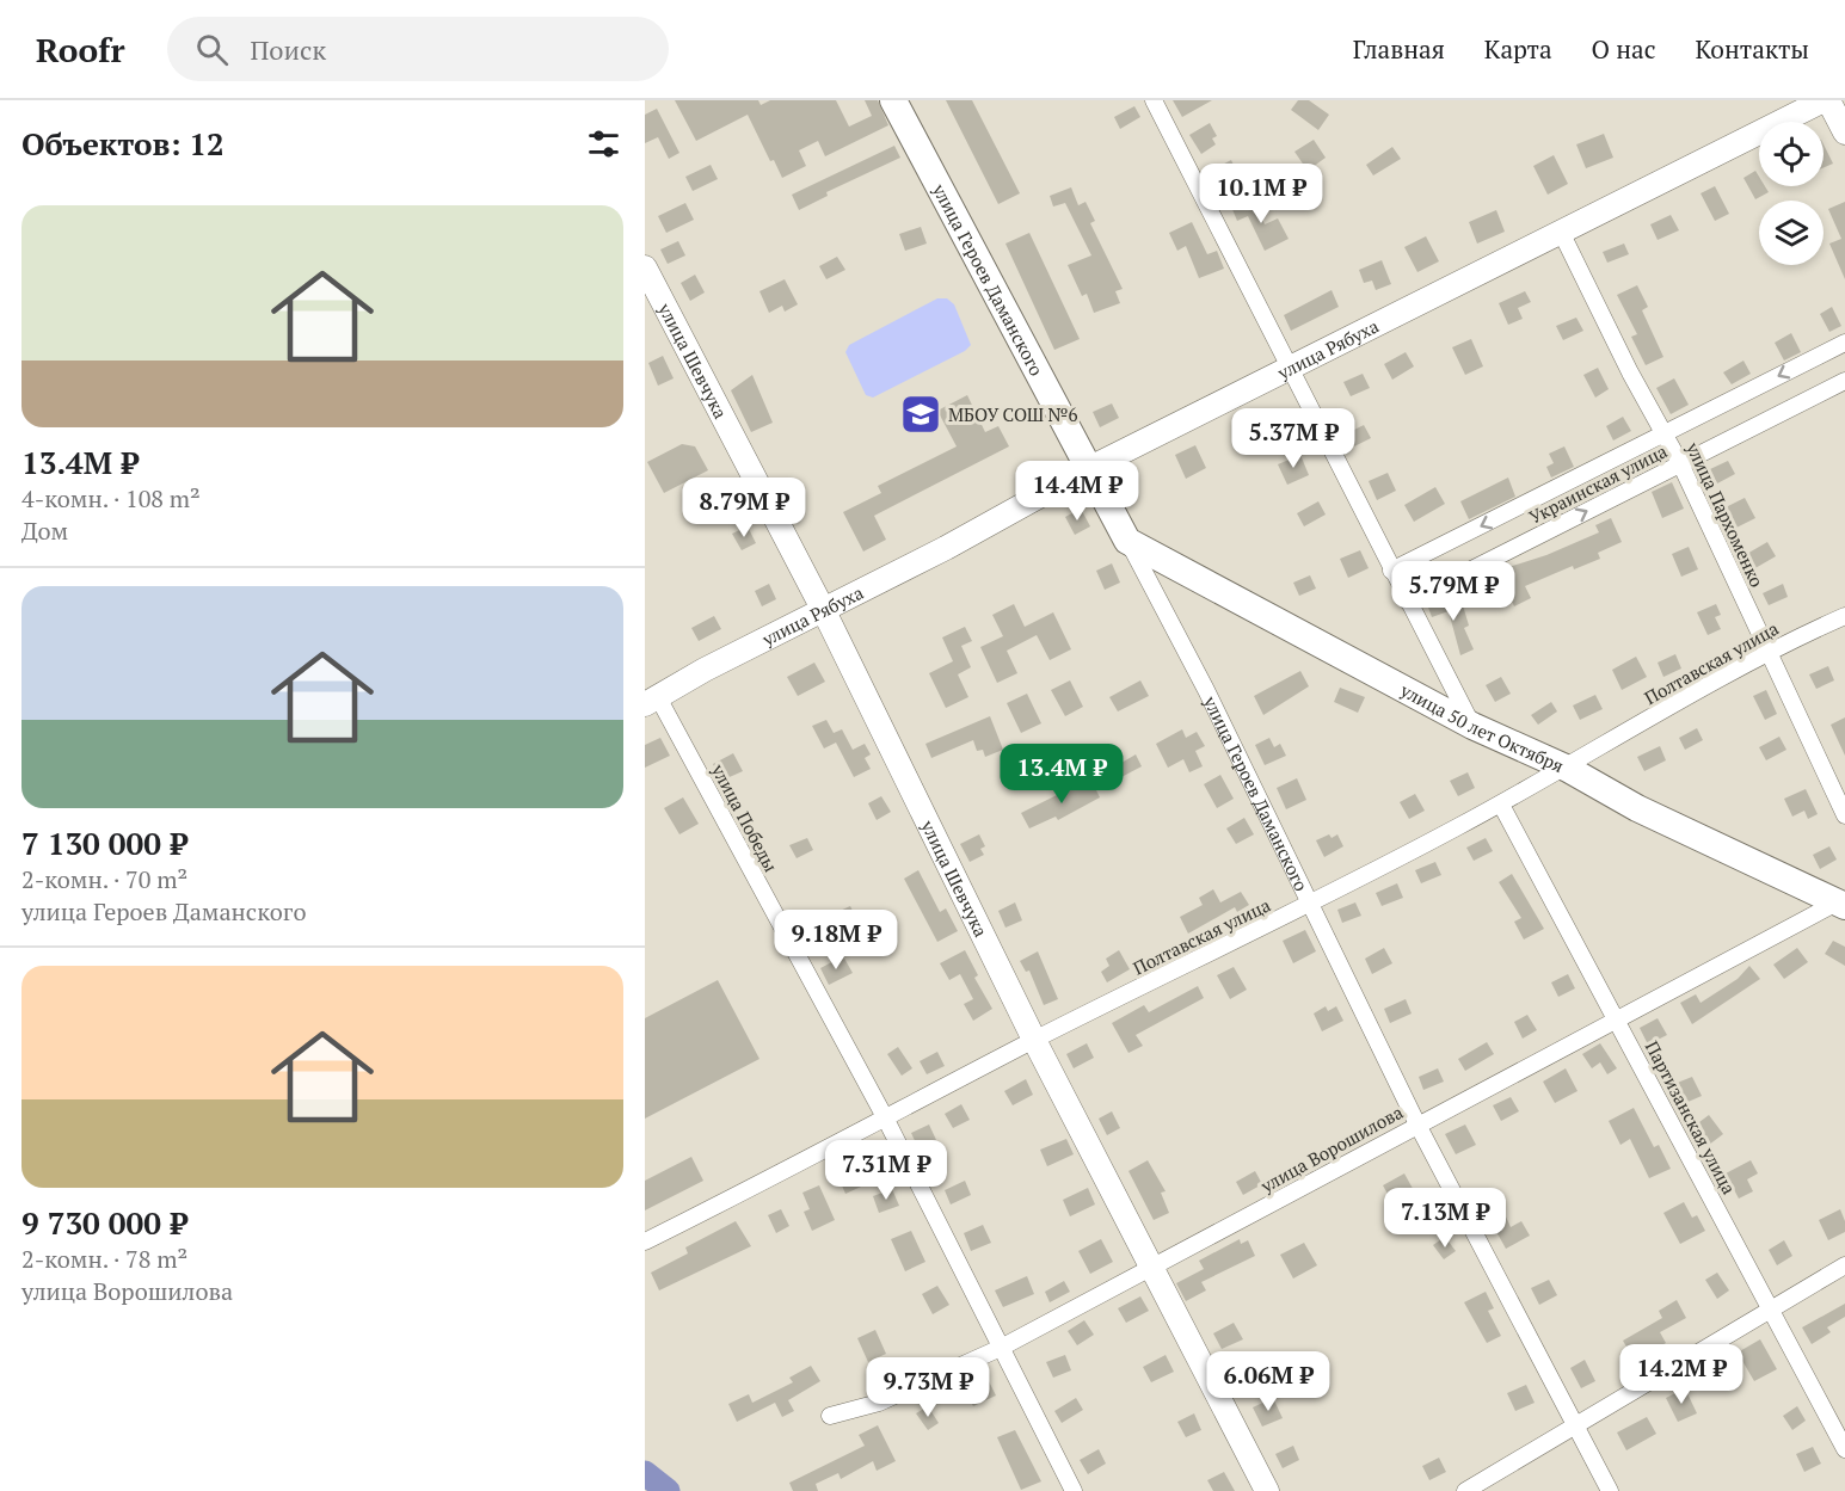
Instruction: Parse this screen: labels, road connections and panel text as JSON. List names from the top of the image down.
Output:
{
  "streets": {
    "main road": ["улица Героев Даманского", "улица 50 лет Октября"],
    "street": [
      "улица Рябуха",
      "улица Шевчука",
      "Украинская улица",
      "улица Пархоменко",
      "Полтавская улица",
      "улица Победы",
      "Партизанская улица",
      "улица Ворошилова"
    ]
  },
  "crossings": [
    ["улица Героев Даманского", "улица Рябуха"],
    ["улица Героев Даманского", "Полтавская улица"],
    ["улица Героев Даманского", "улица 50 лет Октября"],
    ["улица Героев Даманского", "улица Ворошилова"],
    ["улица Рябуха", "улица Шевчука"],
    ["улица Рябуха", "улица Пархоменко"],
    ["улица Рябуха", "улица Победы"],
    ["улица Шевчука", "Полтавская улица"],
    ["улица Шевчука", "улица Ворошилова"],
    ["Украинская улица", "улица Пархоменко"],
    ["улица Пархоменко", "Полтавская улица"],
    ["Полтавская улица", "улица 50 лет Октября"],
    ["Полтавская улица", "улица Победы"],
    ["Полтавская улица", "Партизанская улица"],
    ["улица 50 лет Октября", "улица Ворошилова"],
    ["улица Победы", "улица Ворошилова"],
    ["Партизанская улица", "улица Ворошилова"]
  ],
  "places": {
    "school or university": ["МБОУ СОШ №6"]
  },
  "page": {
    "header": "Roofr",
    "search": "Поиск",
    "nav": [
      "Главная",
      "Карта",
      "О нас",
      "Контакты"
    ],
    "heading": "Объектов: 12",
    "price": [
      "10.1M ₽",
      "5.37M ₽",
      "14.4M ₽",
      "8.79M ₽",
      "5.79M ₽",
      "13.4M ₽",
      "9.18M ₽",
      "7.31M ₽",
      "7.13M ₽",
      "14.2M ₽",
      "6.06M ₽",
      "9.73M ₽"
    ],
    "list": [
      {
        "name": "13.4M ₽",
        "note": "4-комн. · 108 m² · Дом"
      },
      {
        "name": "7 130 000 ₽",
        "note": "2-комн. · 70 m² · улица Героев Даманского"
      },
      {
        "name": "9 730 000 ₽",
        "note": "2-комн. · 78 m² · улица Ворошилова"
      }
    ]
  }
}
